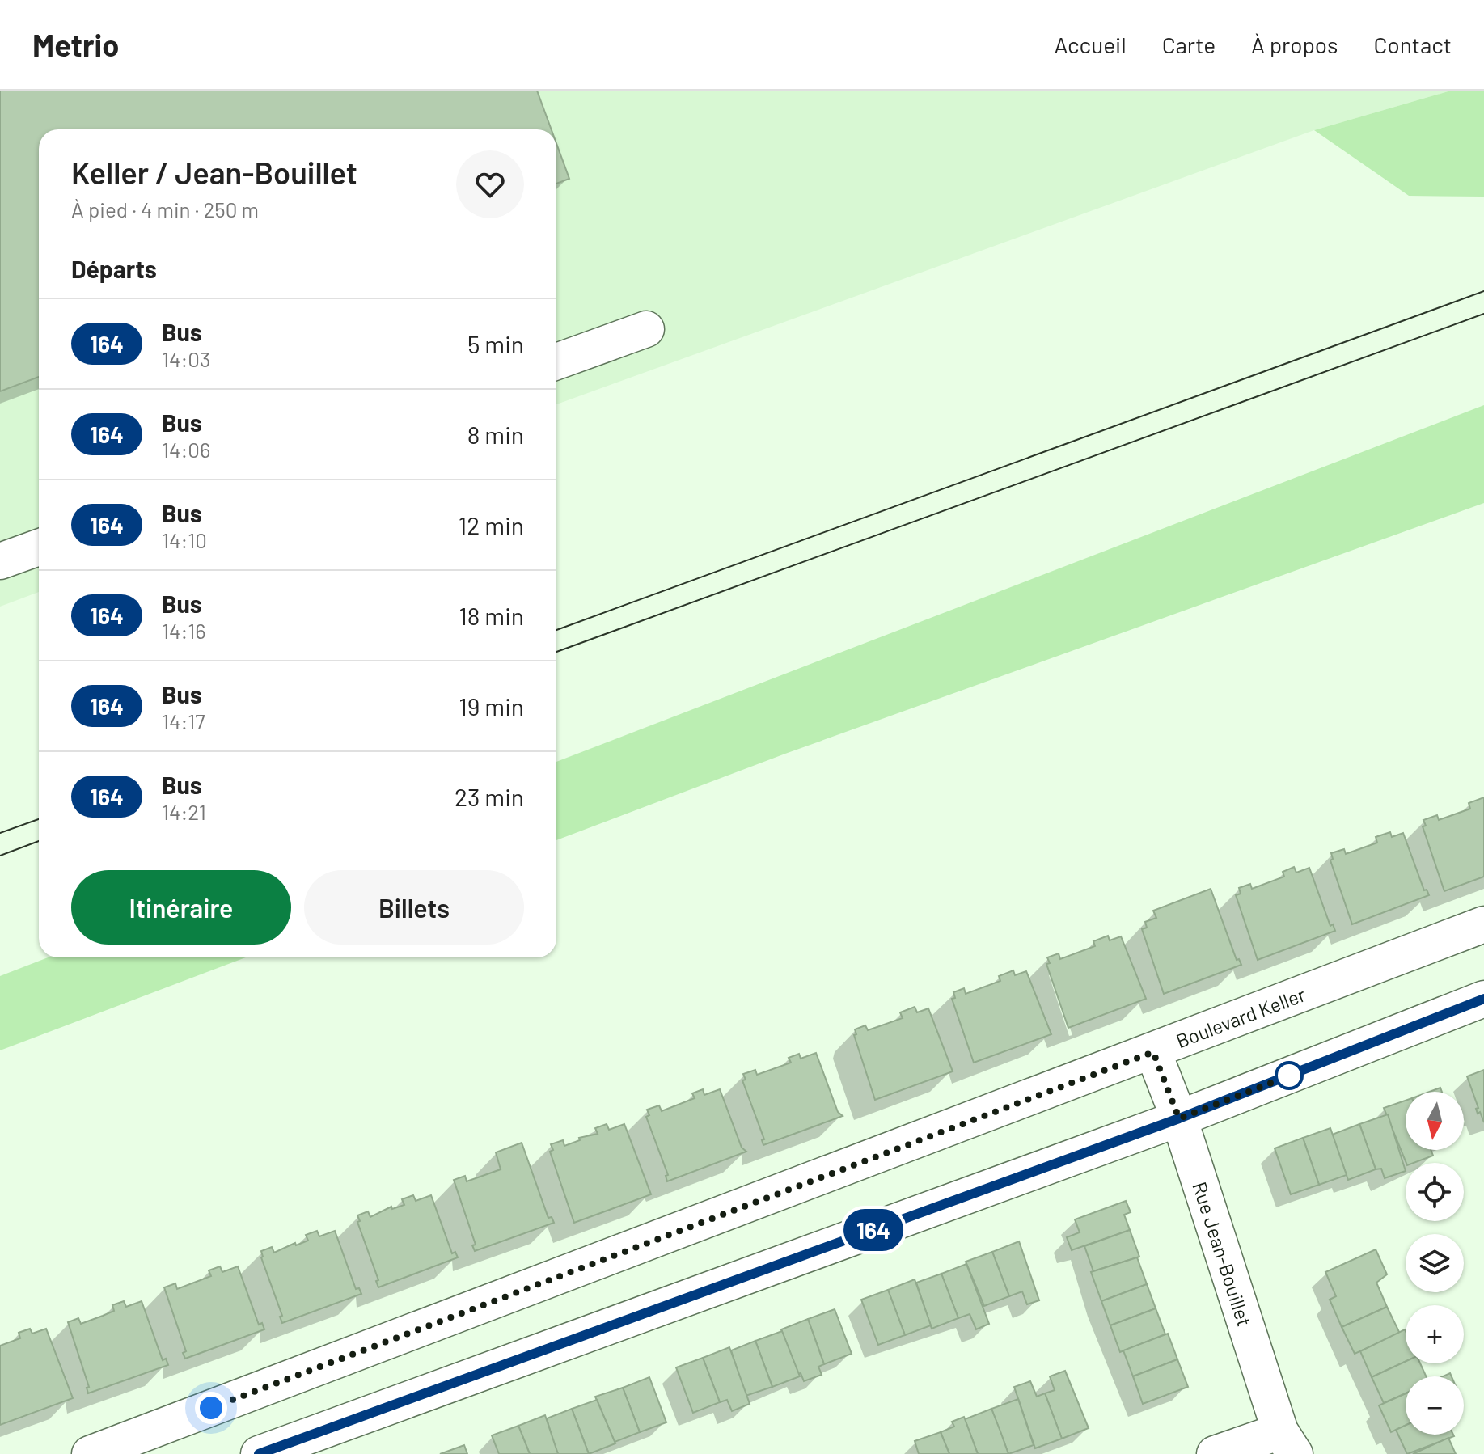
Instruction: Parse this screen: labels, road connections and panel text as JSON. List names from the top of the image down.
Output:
{
  "streets": {
    "street": ["Boulevard Keller", "Rue Jean-Bouillet"]
  },
  "crossings": [
    ["Boulevard Keller", "Rue Jean-Bouillet"]
  ],
  "lines": ["bus line 164"],
  "north": "bottom",
  "page": {
    "header": "Metrio",
    "nav": [
      "Accueil",
      "Carte",
      "À propos",
      "Contact"
    ],
    "on_map": "164",
    "heading": [
      ["Keller / Jean-Bouillet", "À pied · 4 min · 250 m"],
      "Départs"
    ],
    "list": [
      {
        "mark": "164",
        "name": "Bus",
        "note": "14:03",
        "value": "5 min"
      },
      {
        "mark": "164",
        "name": "Bus",
        "note": "14:06",
        "value": "8 min"
      },
      {
        "mark": "164",
        "name": "Bus",
        "note": "14:10",
        "value": "12 min"
      },
      {
        "mark": "164",
        "name": "Bus",
        "note": "14:16",
        "value": "18 min"
      },
      {
        "mark": "164",
        "name": "Bus",
        "note": "14:17",
        "value": "19 min"
      },
      {
        "mark": "164",
        "name": "Bus",
        "note": "14:21",
        "value": "23 min"
      }
    ],
    "buttons": ["Itinéraire", "Billets"],
    "map_buttons": ["+", "−"]
  }
}
